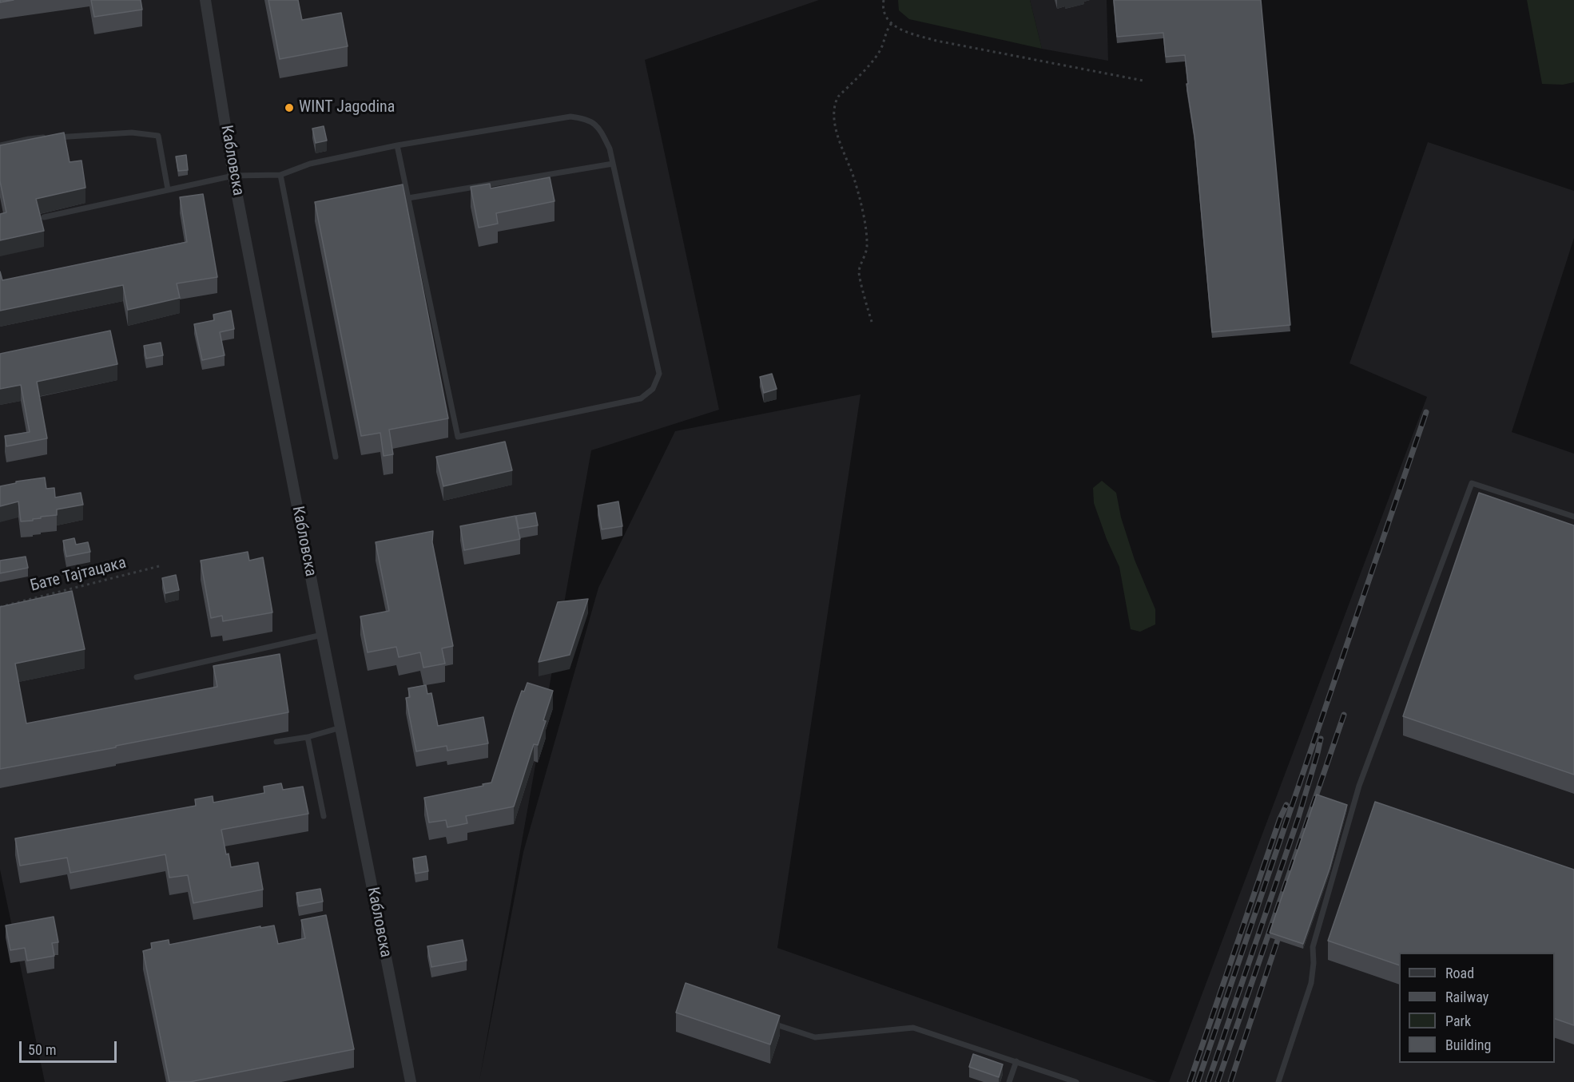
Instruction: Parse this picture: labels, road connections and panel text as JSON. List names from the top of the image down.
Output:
{
  "streets": {
    "street": ["Кабловска"],
    "path": ["Бате Тајтацака"]
  },
  "places": ["WINT Jagodina"],
  "legend": [
    "Road",
    "Railway",
    "Park",
    "Building"
  ],
  "scale_bar": "50 m"
}
